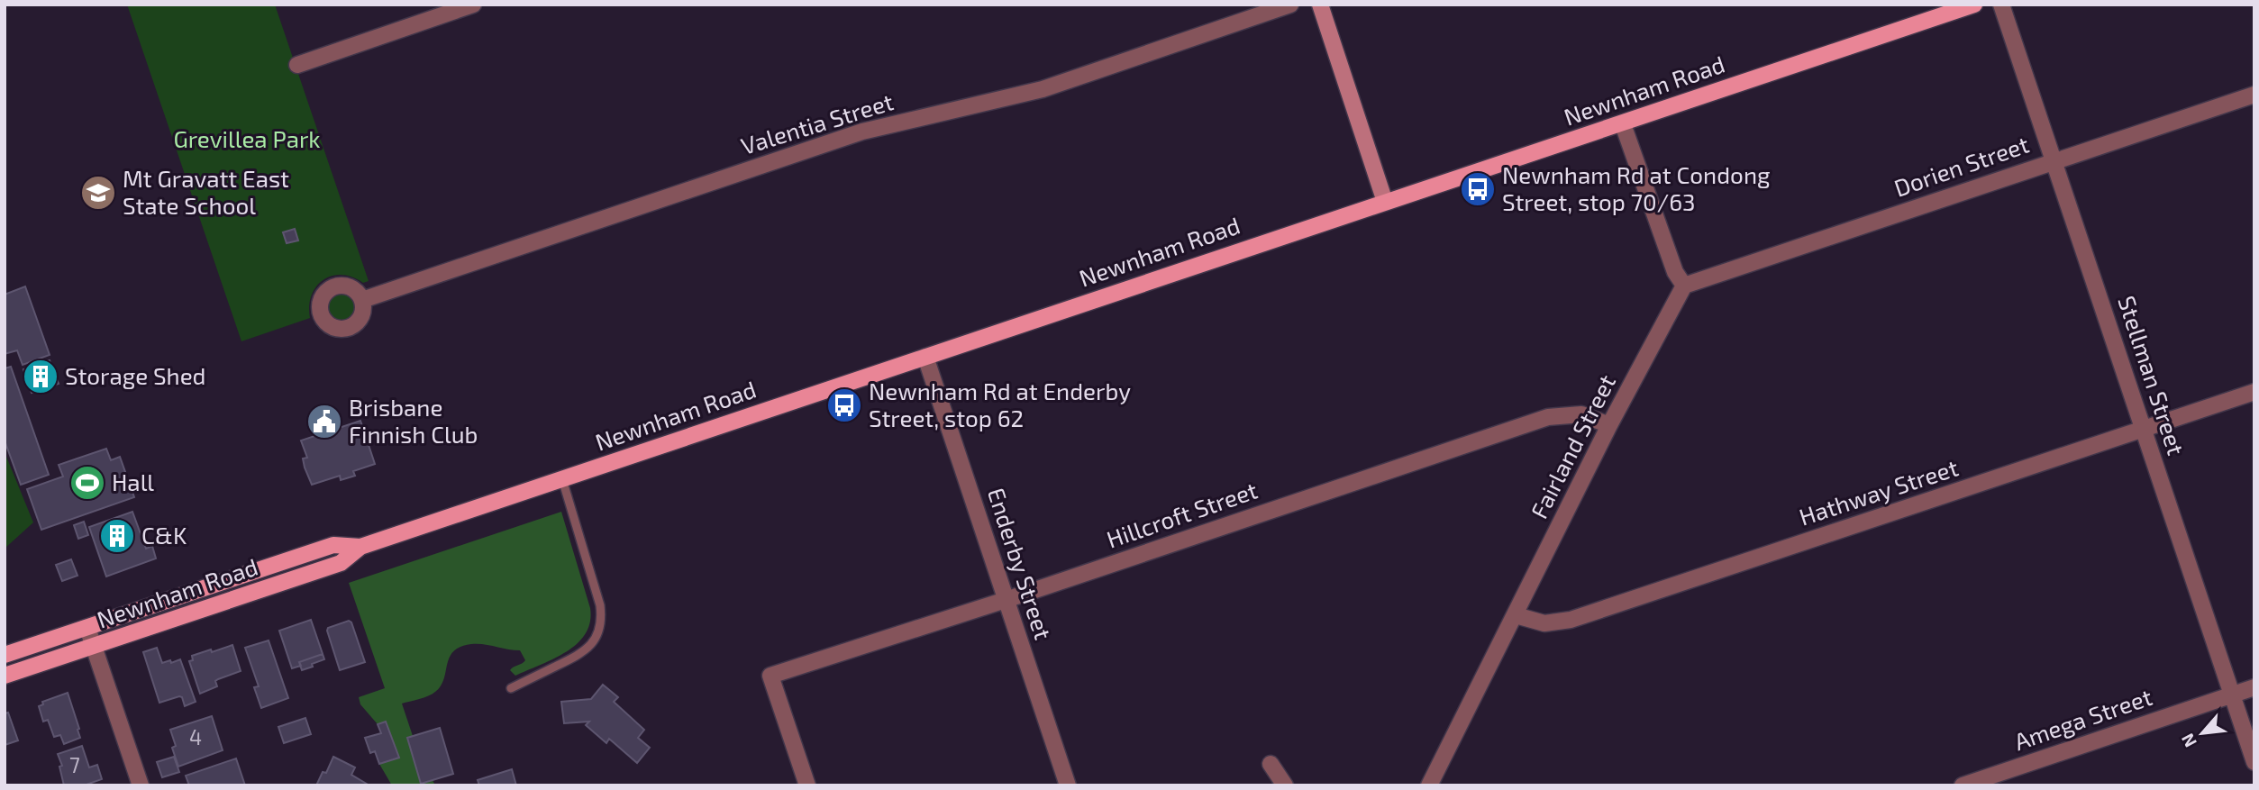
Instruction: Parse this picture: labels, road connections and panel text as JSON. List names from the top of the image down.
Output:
{
  "streets": {
    "main road": ["Newnham Road"],
    "street": [
      "Valentia Street",
      "Dorien Street",
      "Stellman Street",
      "Fairland Street",
      "Hathway Street",
      "Hillcroft Street",
      "Enderby Street",
      "Amega Street"
    ]
  },
  "crossings": [
    ["Newnham Road", "Enderby Street"],
    ["Dorien Street", "Stellman Street"],
    ["Dorien Street", "Fairland Street"],
    ["Stellman Street", "Hathway Street"],
    ["Stellman Street", "Amega Street"],
    ["Fairland Street", "Hathway Street"],
    ["Fairland Street", "Hillcroft Street"],
    ["Hillcroft Street", "Enderby Street"]
  ],
  "parks": ["Grevillea Park"],
  "places": {
    "bus stop": ["Newnham Rd at Condong Street, stop 70/63", "Newnham Rd at Enderby Street, stop 62"],
    "school or university": ["Mt Gravatt East State School"],
    "building": ["Storage Shed", "C&K"],
    "public building": ["Brisbane Finnish Club"],
    "sports": ["Hall"]
  },
  "house_numbers": ["4", "7"],
  "north": "bottom left"
}
